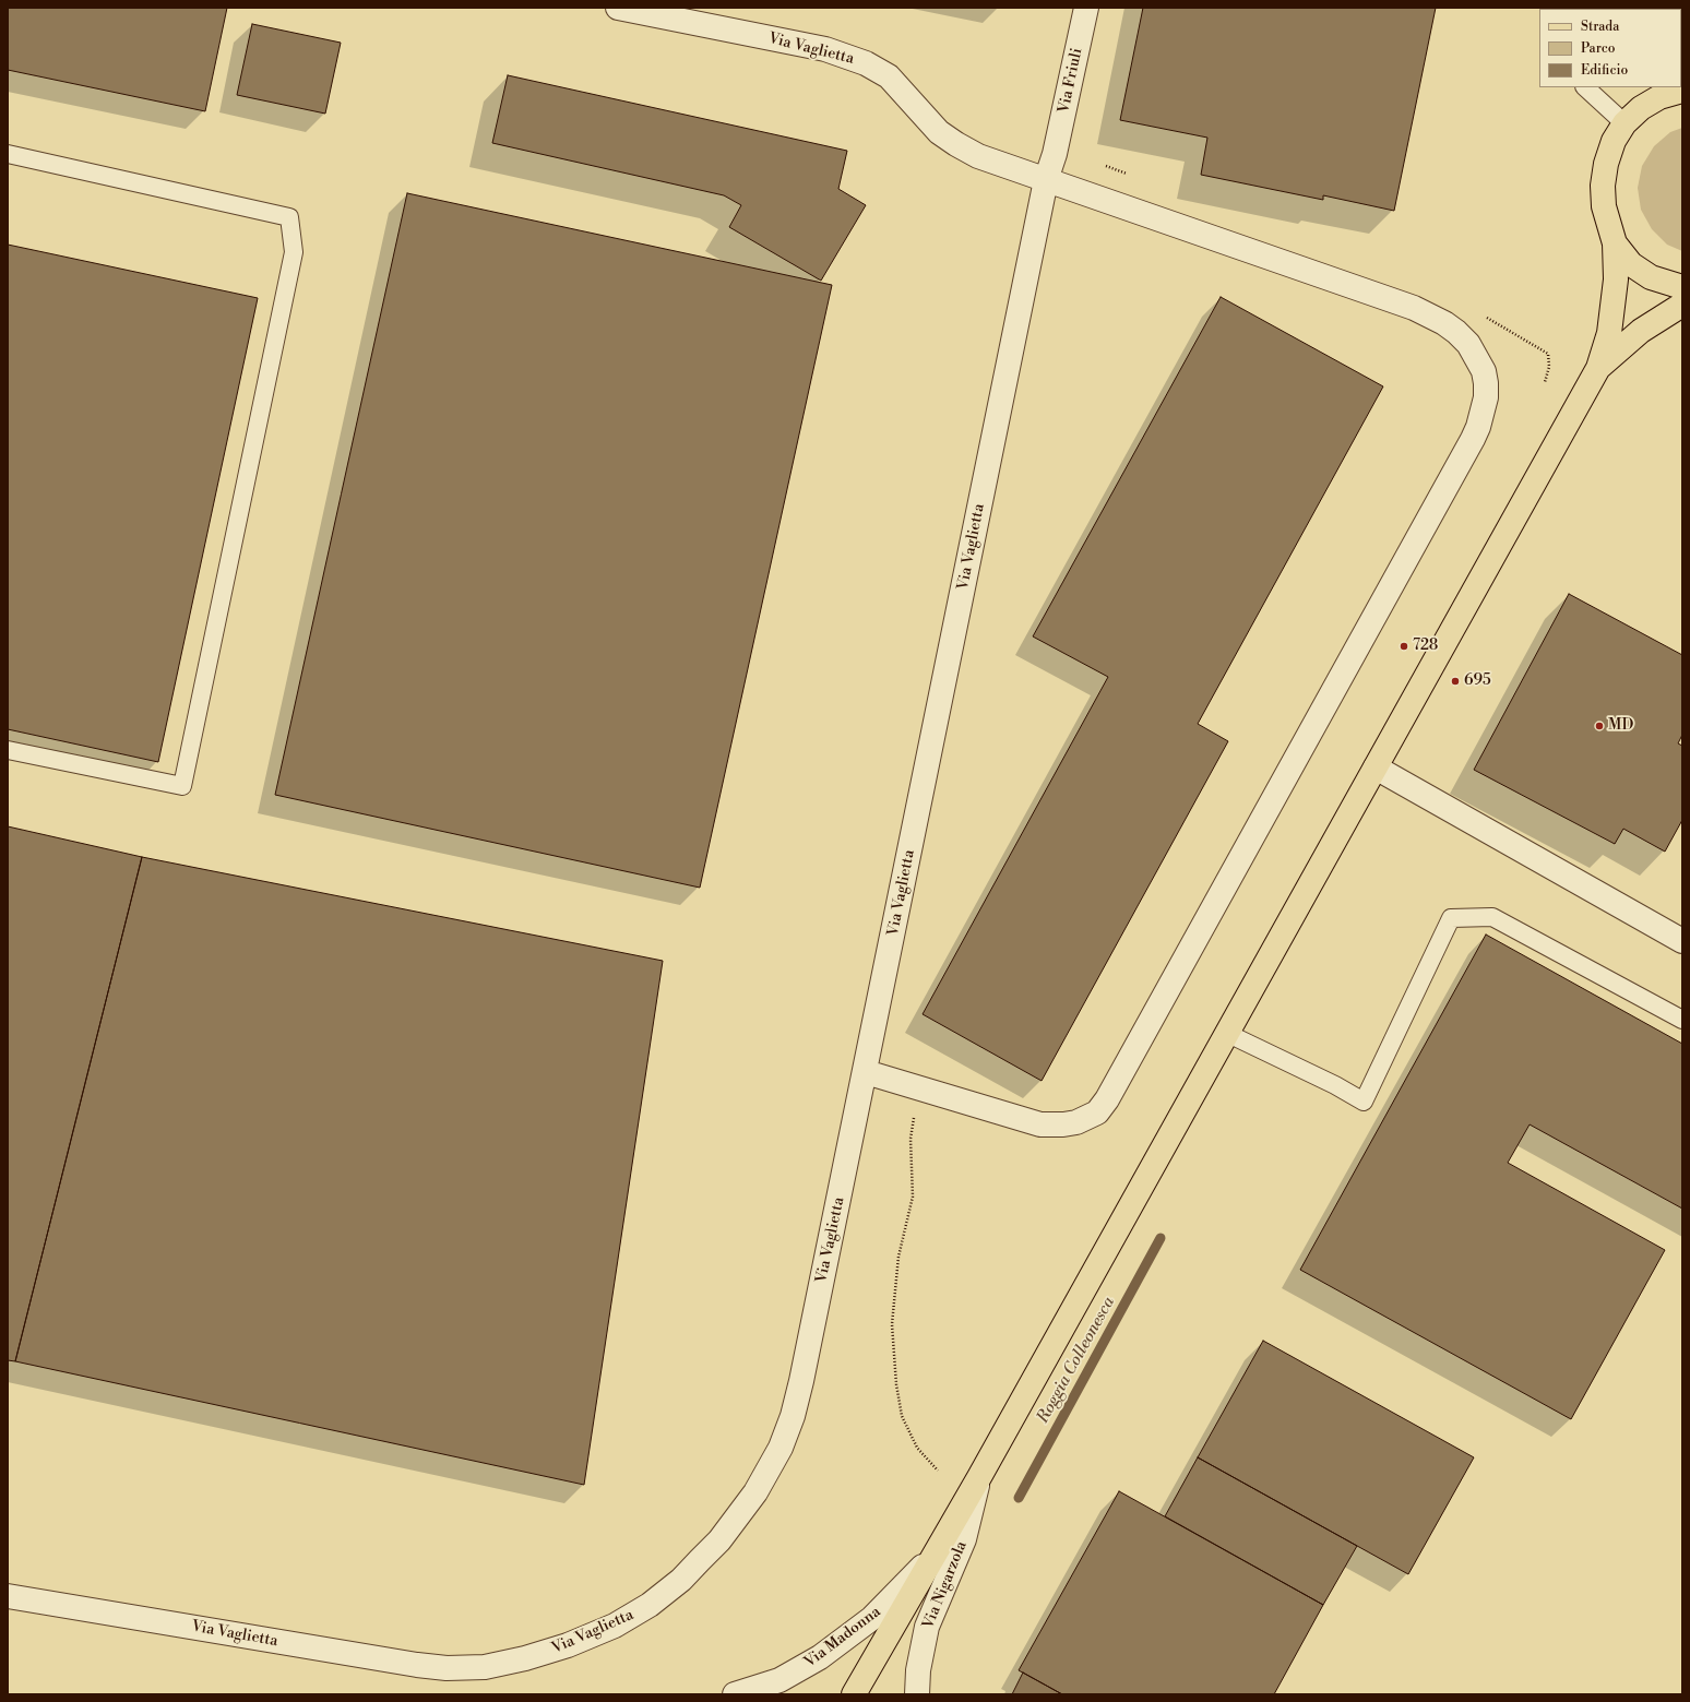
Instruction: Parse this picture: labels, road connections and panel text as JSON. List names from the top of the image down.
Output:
{
  "streets": {
    "street": [
      "Via Vaglietta",
      "Via Friuli",
      "Via Nigarzola",
      "Via Madonna"
    ]
  },
  "crossings": [
    ["Via Vaglietta", "Via Friuli"]
  ],
  "water": ["Roggia Colleonesca"],
  "places": ["728", "695", "MD"],
  "legend": ["Strada", "Parco", "Edificio"]
}
